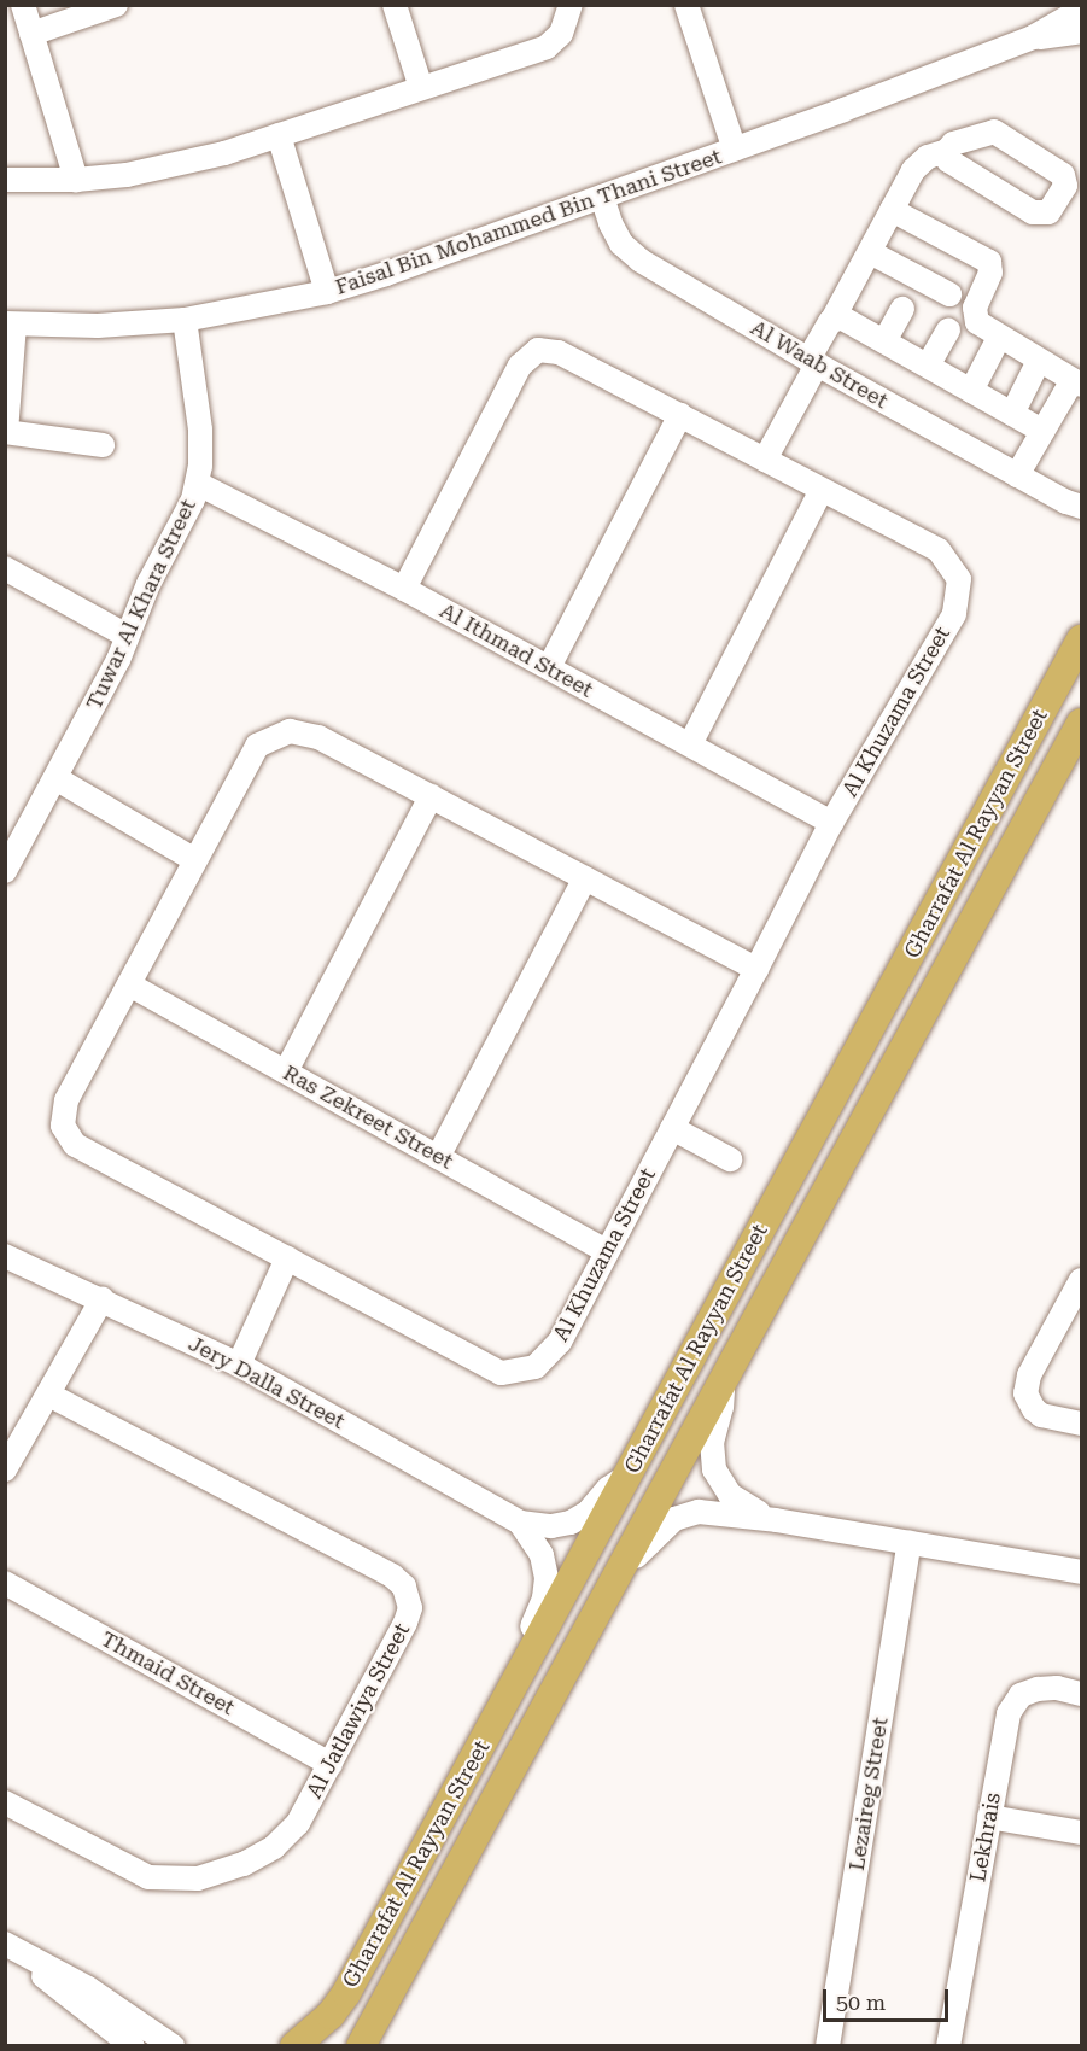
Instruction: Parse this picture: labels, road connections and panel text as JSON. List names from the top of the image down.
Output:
{
  "streets": {
    "main road": ["Gharrafat Al Rayyan Street"],
    "street": [
      "Faisal Bin Mohammed Bin Thani Street",
      "Al Waab Street",
      "Tuwar Al Khara Street",
      "Al Ithmad Street",
      "Al Khuzama Street",
      "Ras Zekreet Street",
      "Jery Dalla Street",
      "Thmaid Street",
      "Al Jatlawiya Street",
      "Lezaireg Street",
      "Lekhrais"
    ]
  },
  "crossings": [
    ["Faisal Bin Mohammed Bin Thani Street", "Al Waab Street"],
    ["Faisal Bin Mohammed Bin Thani Street", "Tuwar Al Khara Street"],
    ["Tuwar Al Khara Street", "Al Ithmad Street"],
    ["Al Ithmad Street", "Al Khuzama Street"],
    ["Al Khuzama Street", "Ras Zekreet Street"],
    ["Gharrafat Al Rayyan Street", "Jery Dalla Street"],
    ["Thmaid Street", "Al Jatlawiya Street"]
  ],
  "scale_bar": "50 m"
}
